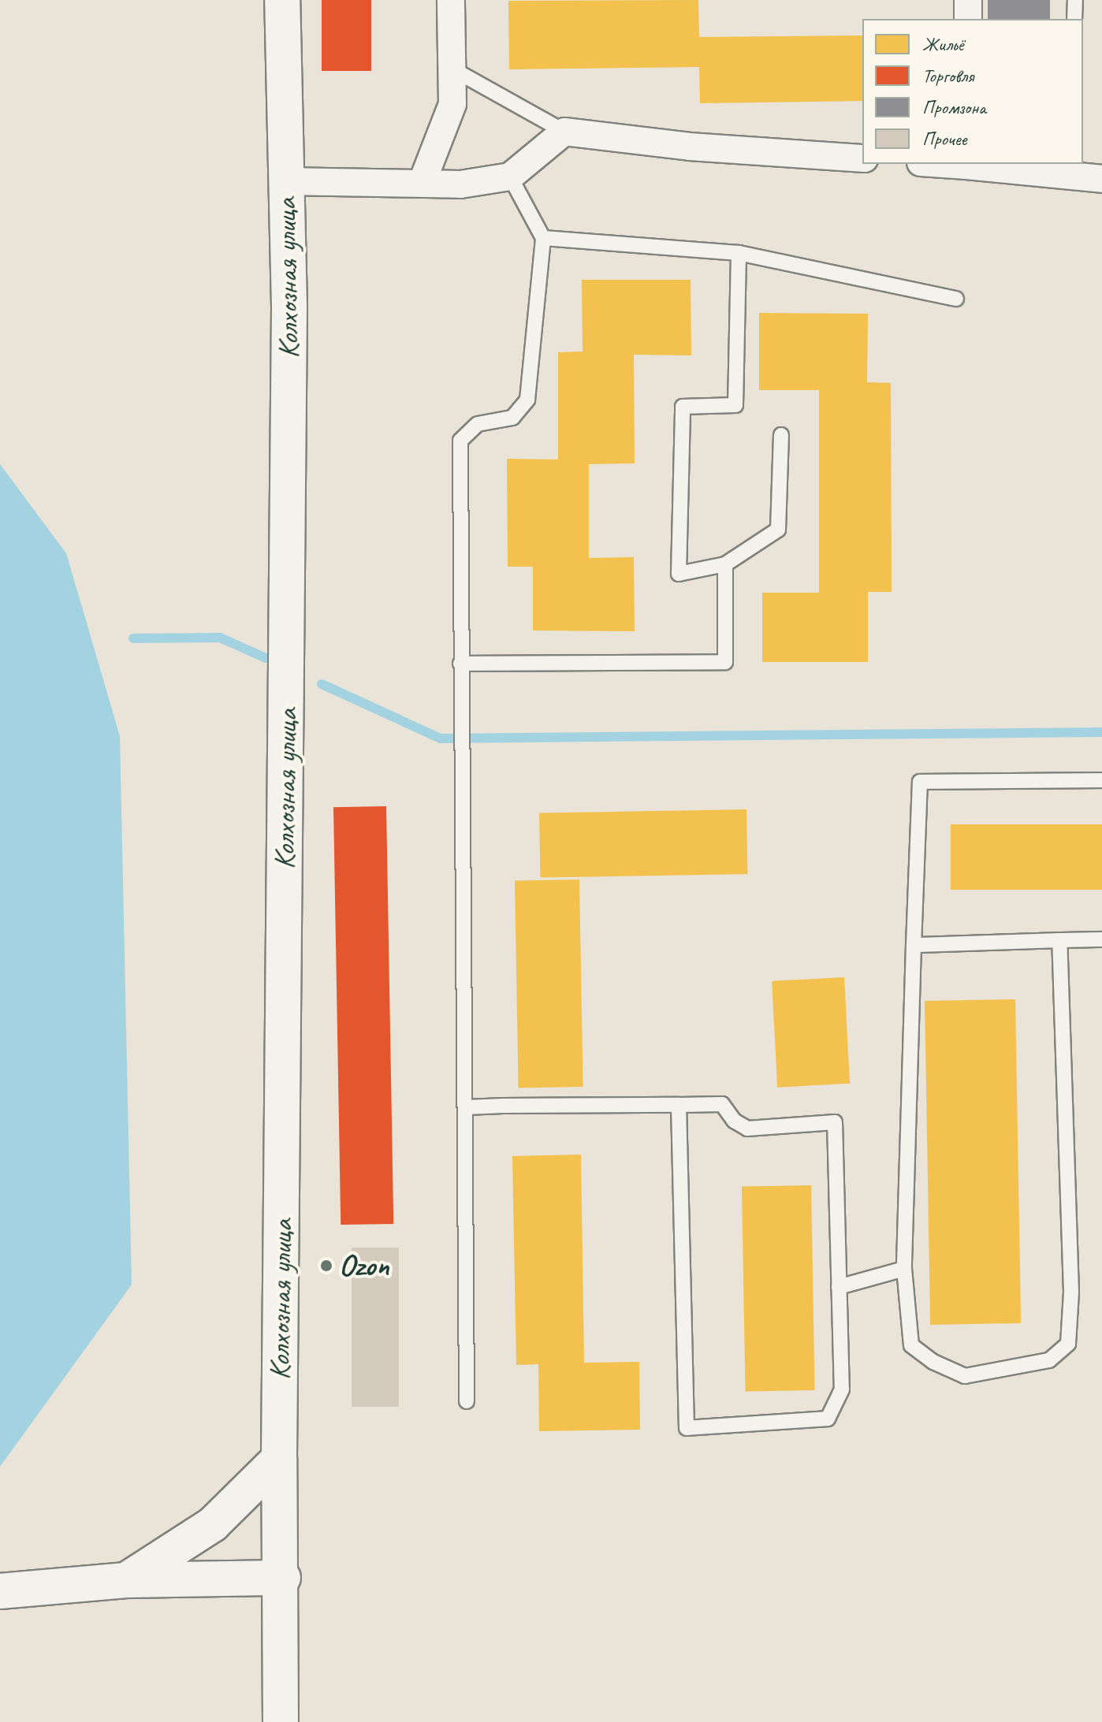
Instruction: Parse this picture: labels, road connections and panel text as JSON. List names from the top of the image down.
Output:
{
  "streets": {
    "street": ["Колхозная улица"]
  },
  "places": ["Ozon"],
  "legend": [
    "Жильё",
    "Торговля",
    "Промзона",
    "Прочее"
  ]
}
